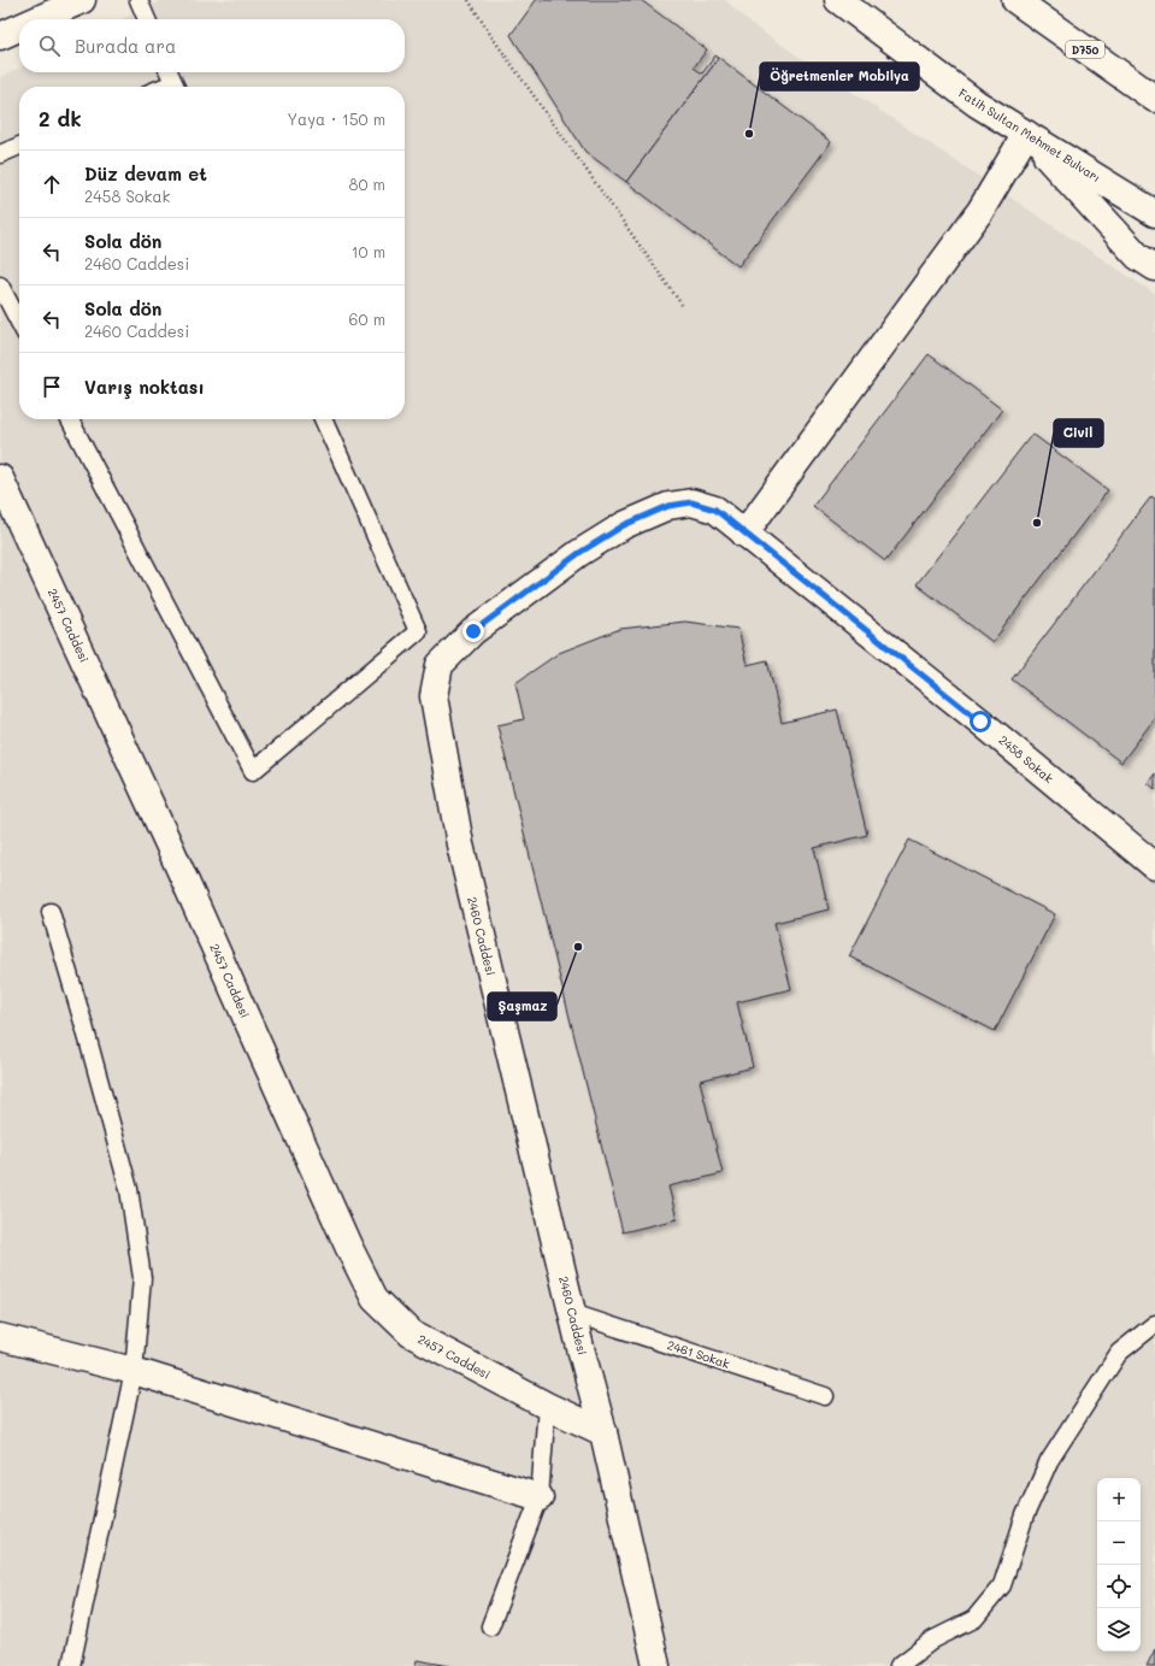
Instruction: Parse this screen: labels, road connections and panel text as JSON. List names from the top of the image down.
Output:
{
  "streets": {
    "main road": [
      "D750",
      "Fatih Sultan Mehmet Bulvarı",
      "2457 Caddesi",
      "2458 Sokak",
      "2460 Caddesi"
    ],
    "lane": ["2461 Sokak"]
  },
  "crossings": [
    ["2457 Caddesi", "2460 Caddesi"],
    ["2458 Sokak", "2460 Caddesi"],
    ["2460 Caddesi", "2461 Sokak"]
  ],
  "places": ["Öğretmenler Mobilya", "Civil", "Şaşmaz"],
  "page": {
    "search": "Burada ara",
    "heading": ["2 dk", "Yaya · 150 m"],
    "list": [
      ["Düz devam et", "2458 Sokak", "80 m"],
      ["Sola dön", "2460 Caddesi", "10 m"],
      ["Sola dön", "2460 Caddesi", "60 m"],
      "Varış noktası"
    ],
    "map_buttons": ["+", "−"]
  }
}
